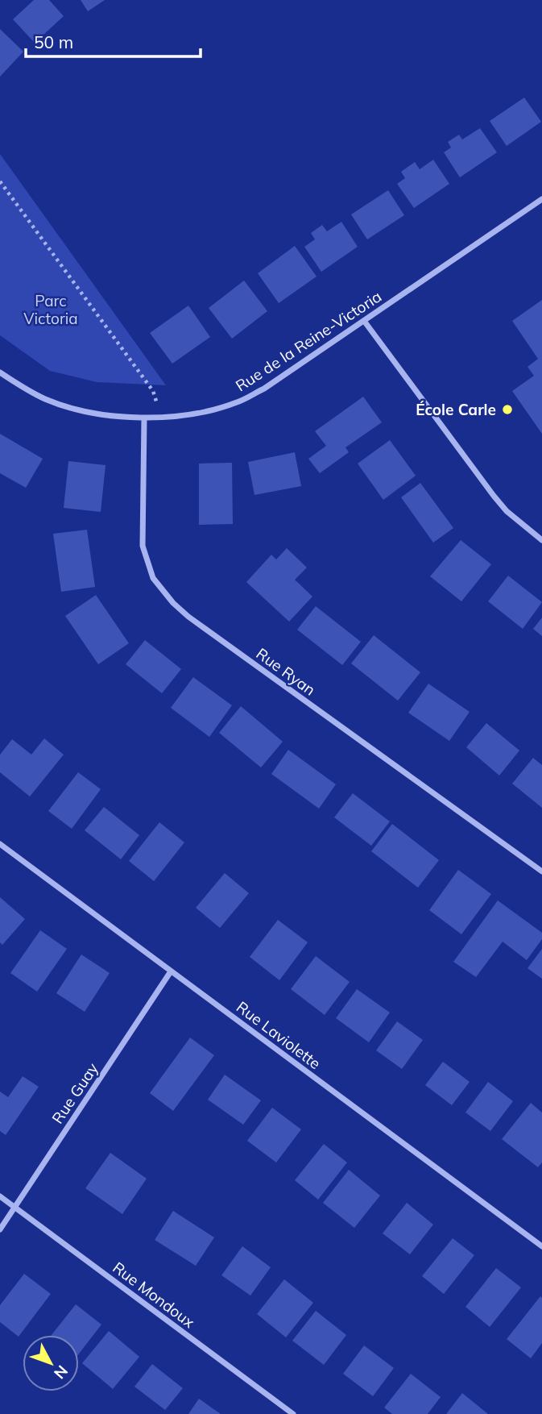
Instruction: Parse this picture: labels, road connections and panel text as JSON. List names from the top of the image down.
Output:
{
  "streets": {
    "street": [
      "Rue de la Reine-Victoria",
      "Rue Ryan",
      "Rue Laviolette",
      "Rue Guay",
      "Rue Mondoux"
    ]
  },
  "crossings": [
    ["Rue de la Reine-Victoria", "Rue Ryan"],
    ["Rue Laviolette", "Rue Guay"],
    ["Rue Guay", "Rue Mondoux"]
  ],
  "parks": ["Parc Victoria"],
  "places": ["École Carle"],
  "scale_bar": "50 m",
  "north": "bottom right"
}
